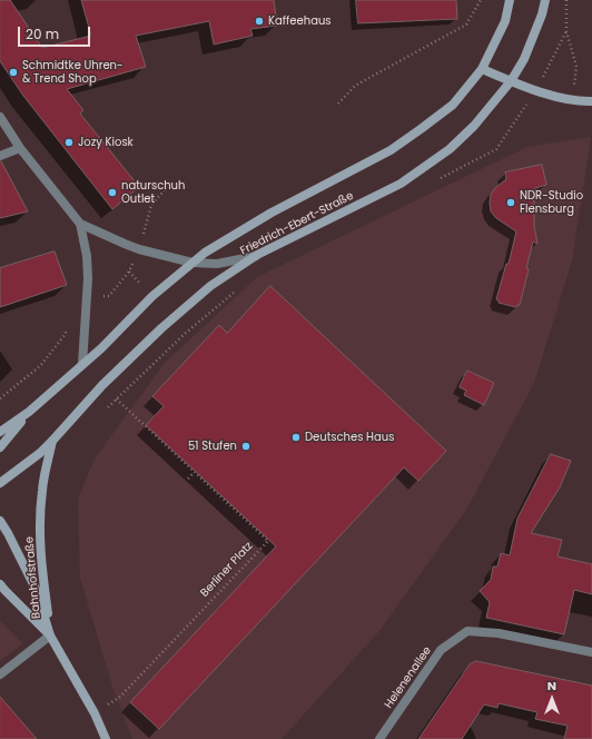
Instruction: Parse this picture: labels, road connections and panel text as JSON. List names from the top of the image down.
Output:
{
  "streets": {
    "main road": ["Friedrich-Ebert-Straße", "Bahnhofstraße"],
    "street": ["Helenenallee"],
    "path": ["Berliner Platz"]
  },
  "crossings": [
    ["Friedrich-Ebert-Straße", "Berliner Platz"],
    ["Friedrich-Ebert-Straße", "Bahnhofstraße"],
    ["Berliner Platz", "Bahnhofstraße"]
  ],
  "places": [
    "Kaffeehaus",
    "Schmidtke Uhren- & Trend Shop",
    "Jozy Kiosk",
    "naturschuh Outlet",
    "NDR-Studio Flensburg",
    "Deutsches Haus",
    "51 Stufen"
  ],
  "scale_bar": "20 m",
  "north": "top"
}
